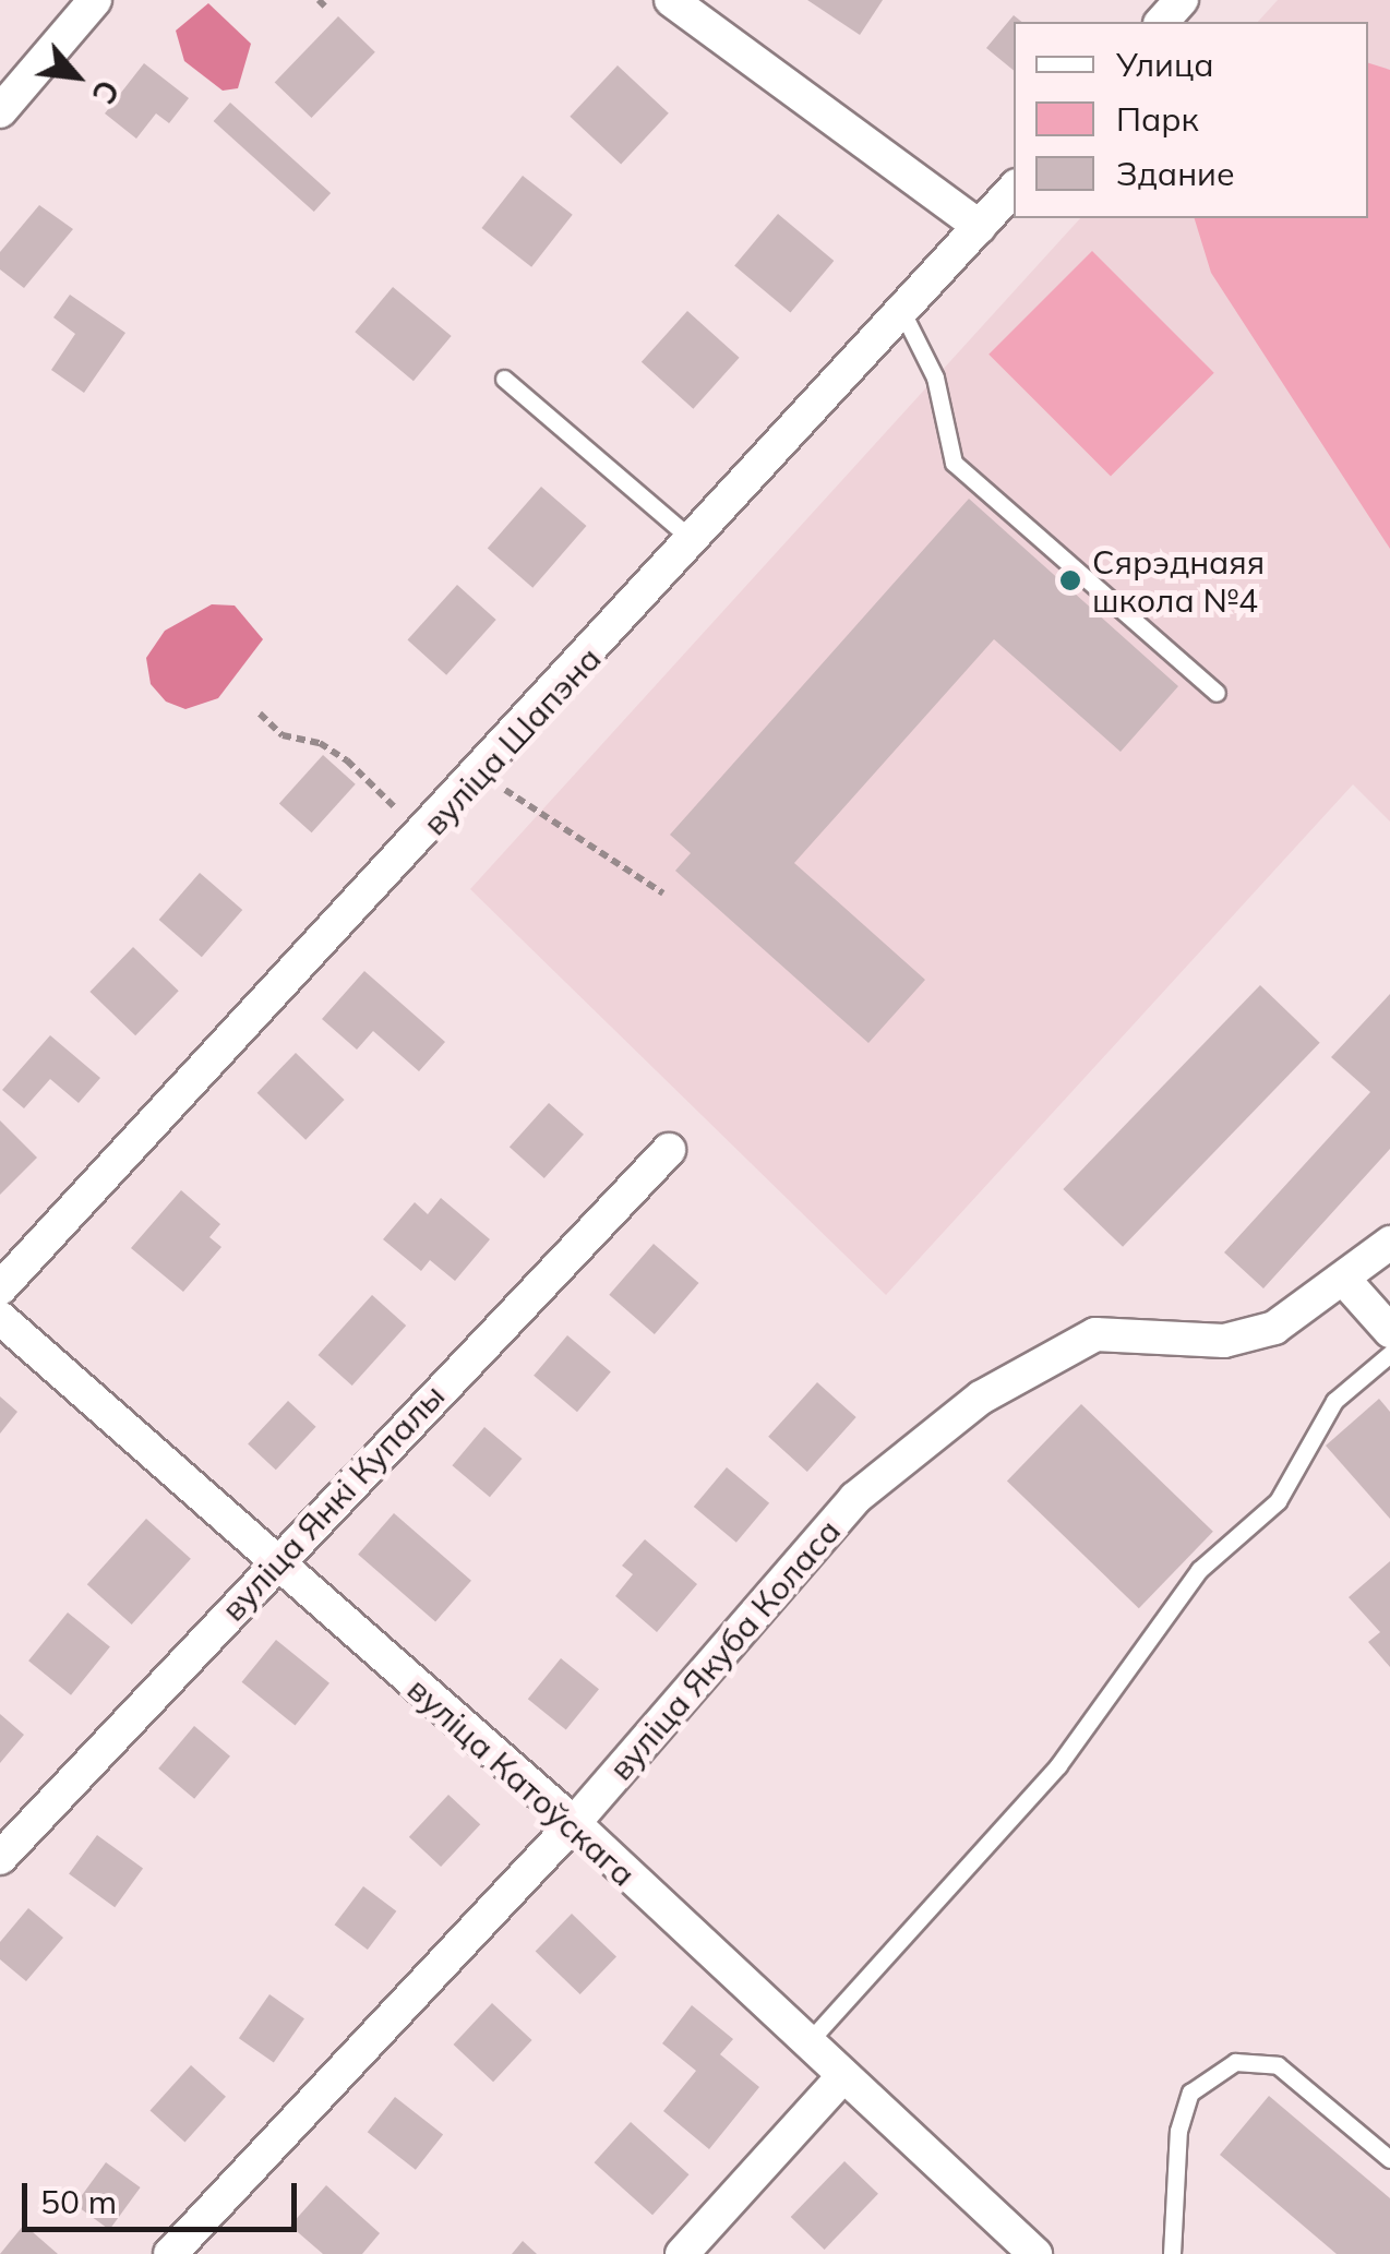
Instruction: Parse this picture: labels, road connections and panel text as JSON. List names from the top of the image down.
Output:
{
  "streets": {
    "street": [
      "вуліца Шапэна",
      "вуліца Янкі Купалы",
      "вуліца Якуба Коласа",
      "вуліца Катоўскага"
    ]
  },
  "crossings": [
    ["вуліца Янкі Купалы", "вуліца Катоўскага"],
    ["вуліца Якуба Коласа", "вуліца Катоўскага"]
  ],
  "places": ["Сярэднаяя школа №4"],
  "legend": ["Улица", "Парк", "Здание"],
  "scale_bar": "50 m",
  "north": "bottom right"
}
